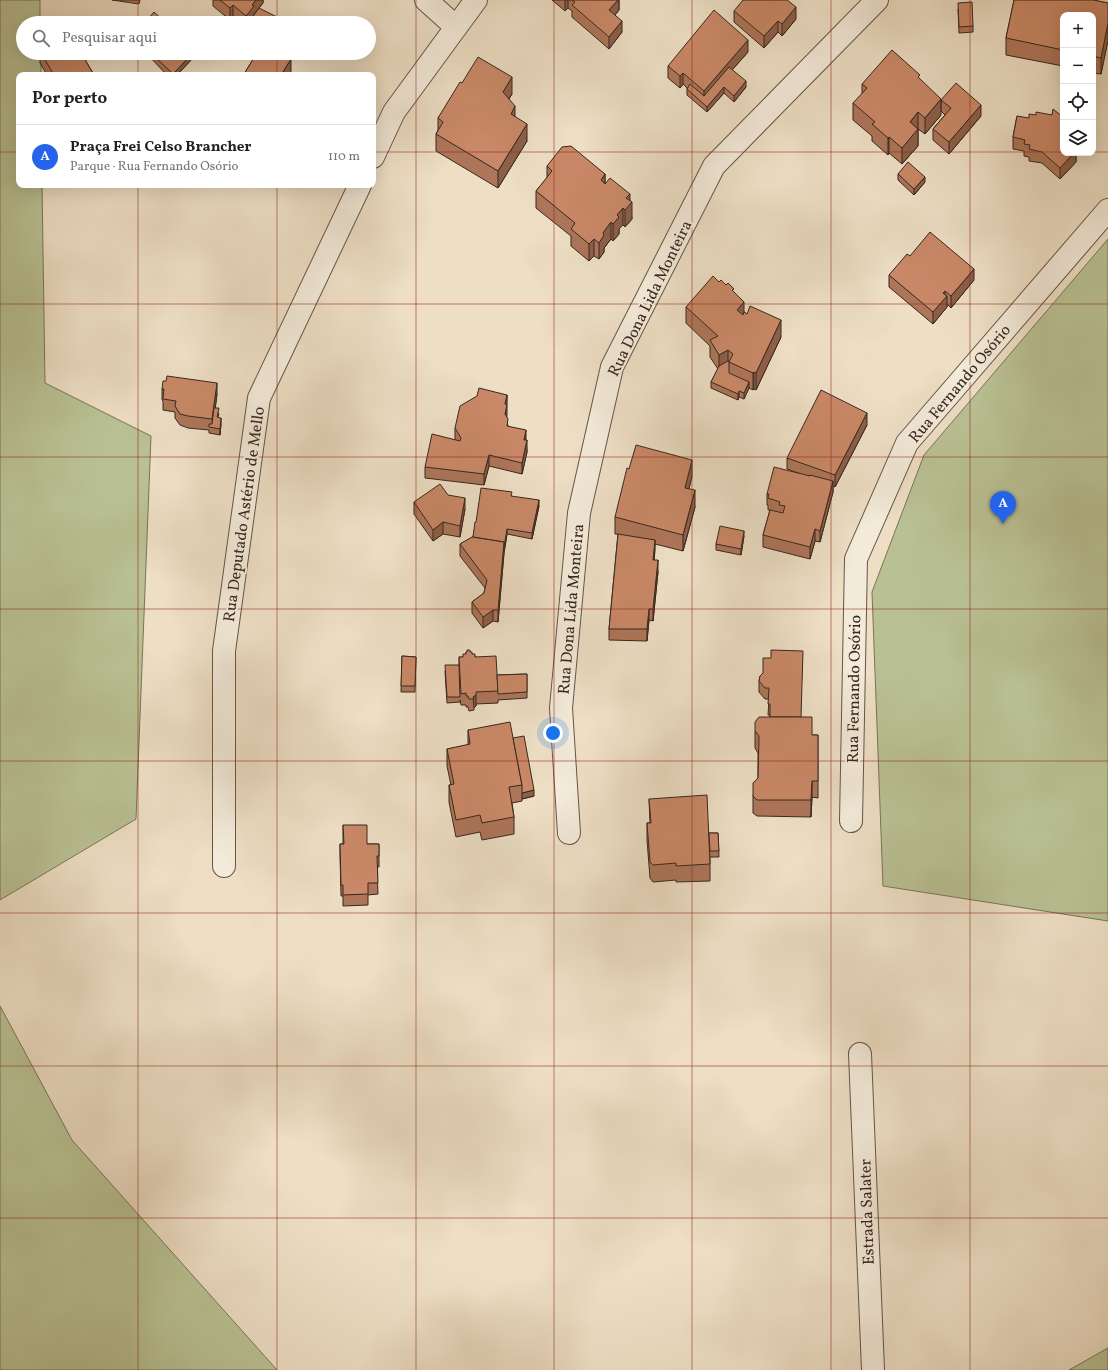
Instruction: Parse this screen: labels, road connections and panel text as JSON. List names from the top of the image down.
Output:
{
  "streets": {
    "street": [
      "Rua Dona Lida Monteira",
      "Rua Fernando Osório",
      "Rua Deputado Astério de Mello",
      "Estrada Salater"
    ]
  },
  "page": {
    "map_buttons": ["+", "−"],
    "search": "Pesquisar aqui",
    "heading": "Por perto",
    "list": [
      {
        "mark": "A",
        "name": "Praça Frei Celso Brancher",
        "note": "Parque · Rua Fernando Osório",
        "value": "110 m"
      }
    ],
    "pins": "A"
  }
}
